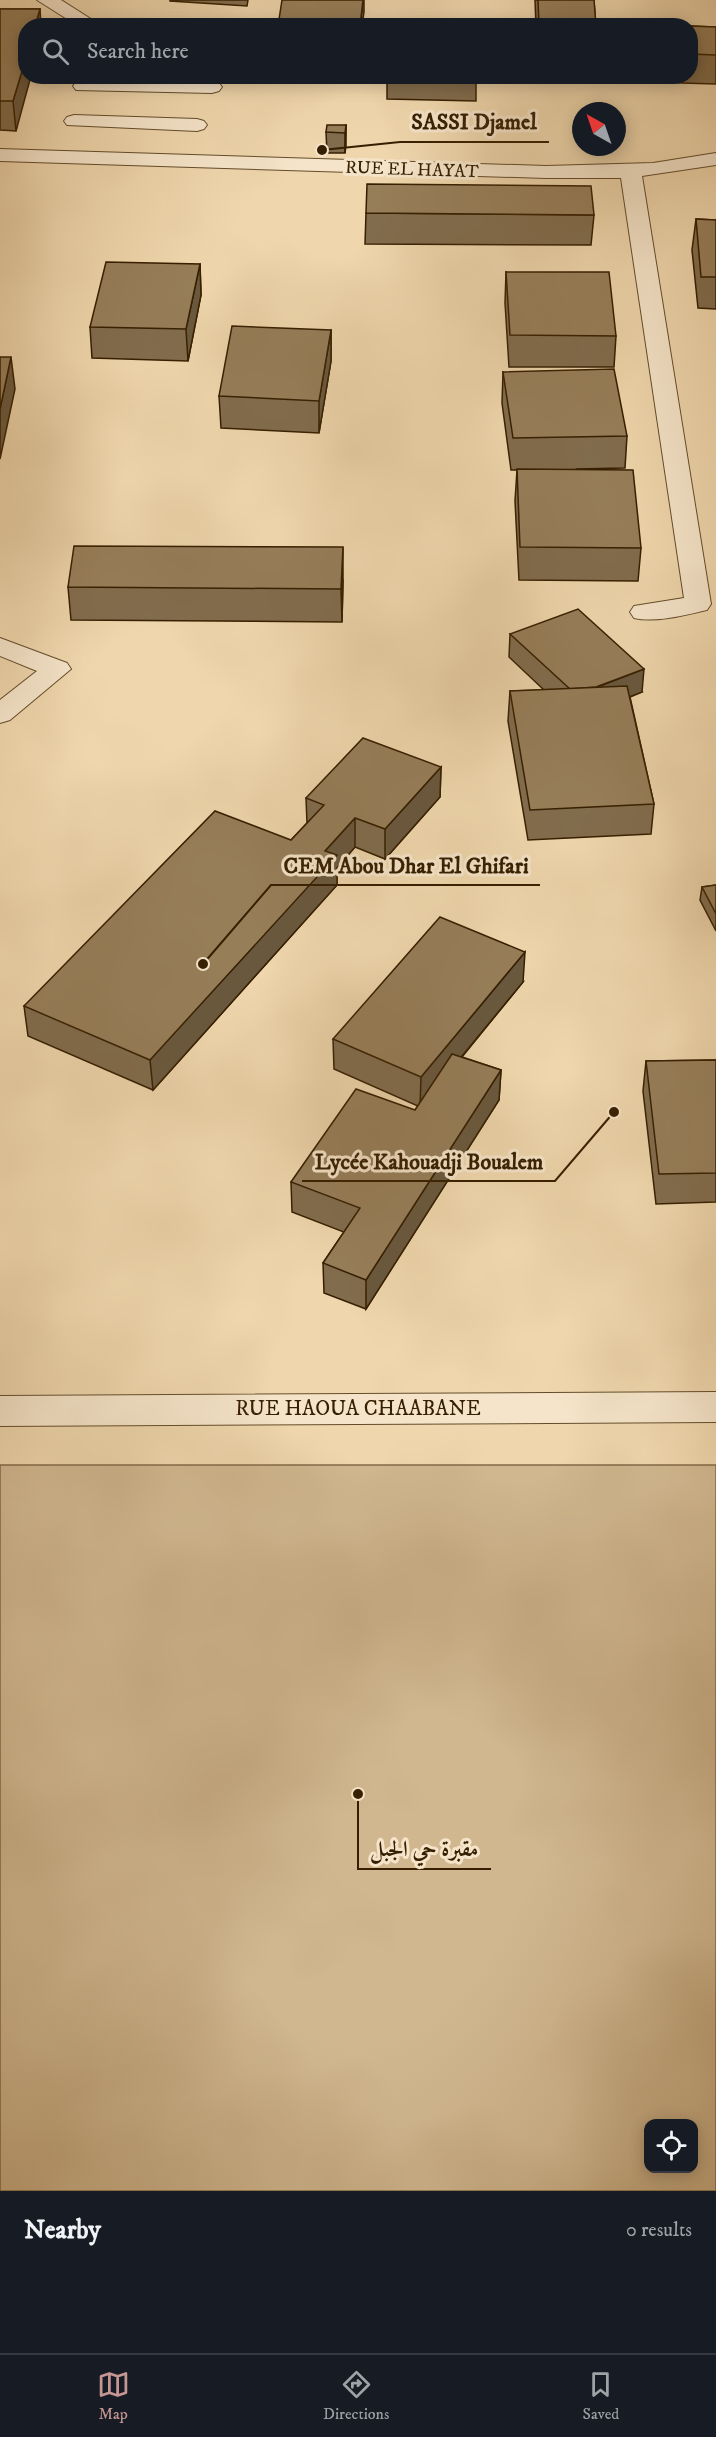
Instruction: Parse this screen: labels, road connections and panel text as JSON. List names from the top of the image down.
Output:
{
  "streets": {
    "street": ["RUE EL HAYAT", "RUE HAOUA CHAABANE"]
  },
  "places": [
    "SASSI Djamel",
    "CEM Abou Dhar El Ghifari",
    "Lycée Kahouadji Boualem",
    "مقبرة حي الجبل"
  ],
  "north": "top left",
  "page": {
    "search": "Search here",
    "heading": ["Nearby", "0 results"],
    "nav": ["Map", "Directions", "Saved"]
  }
}
